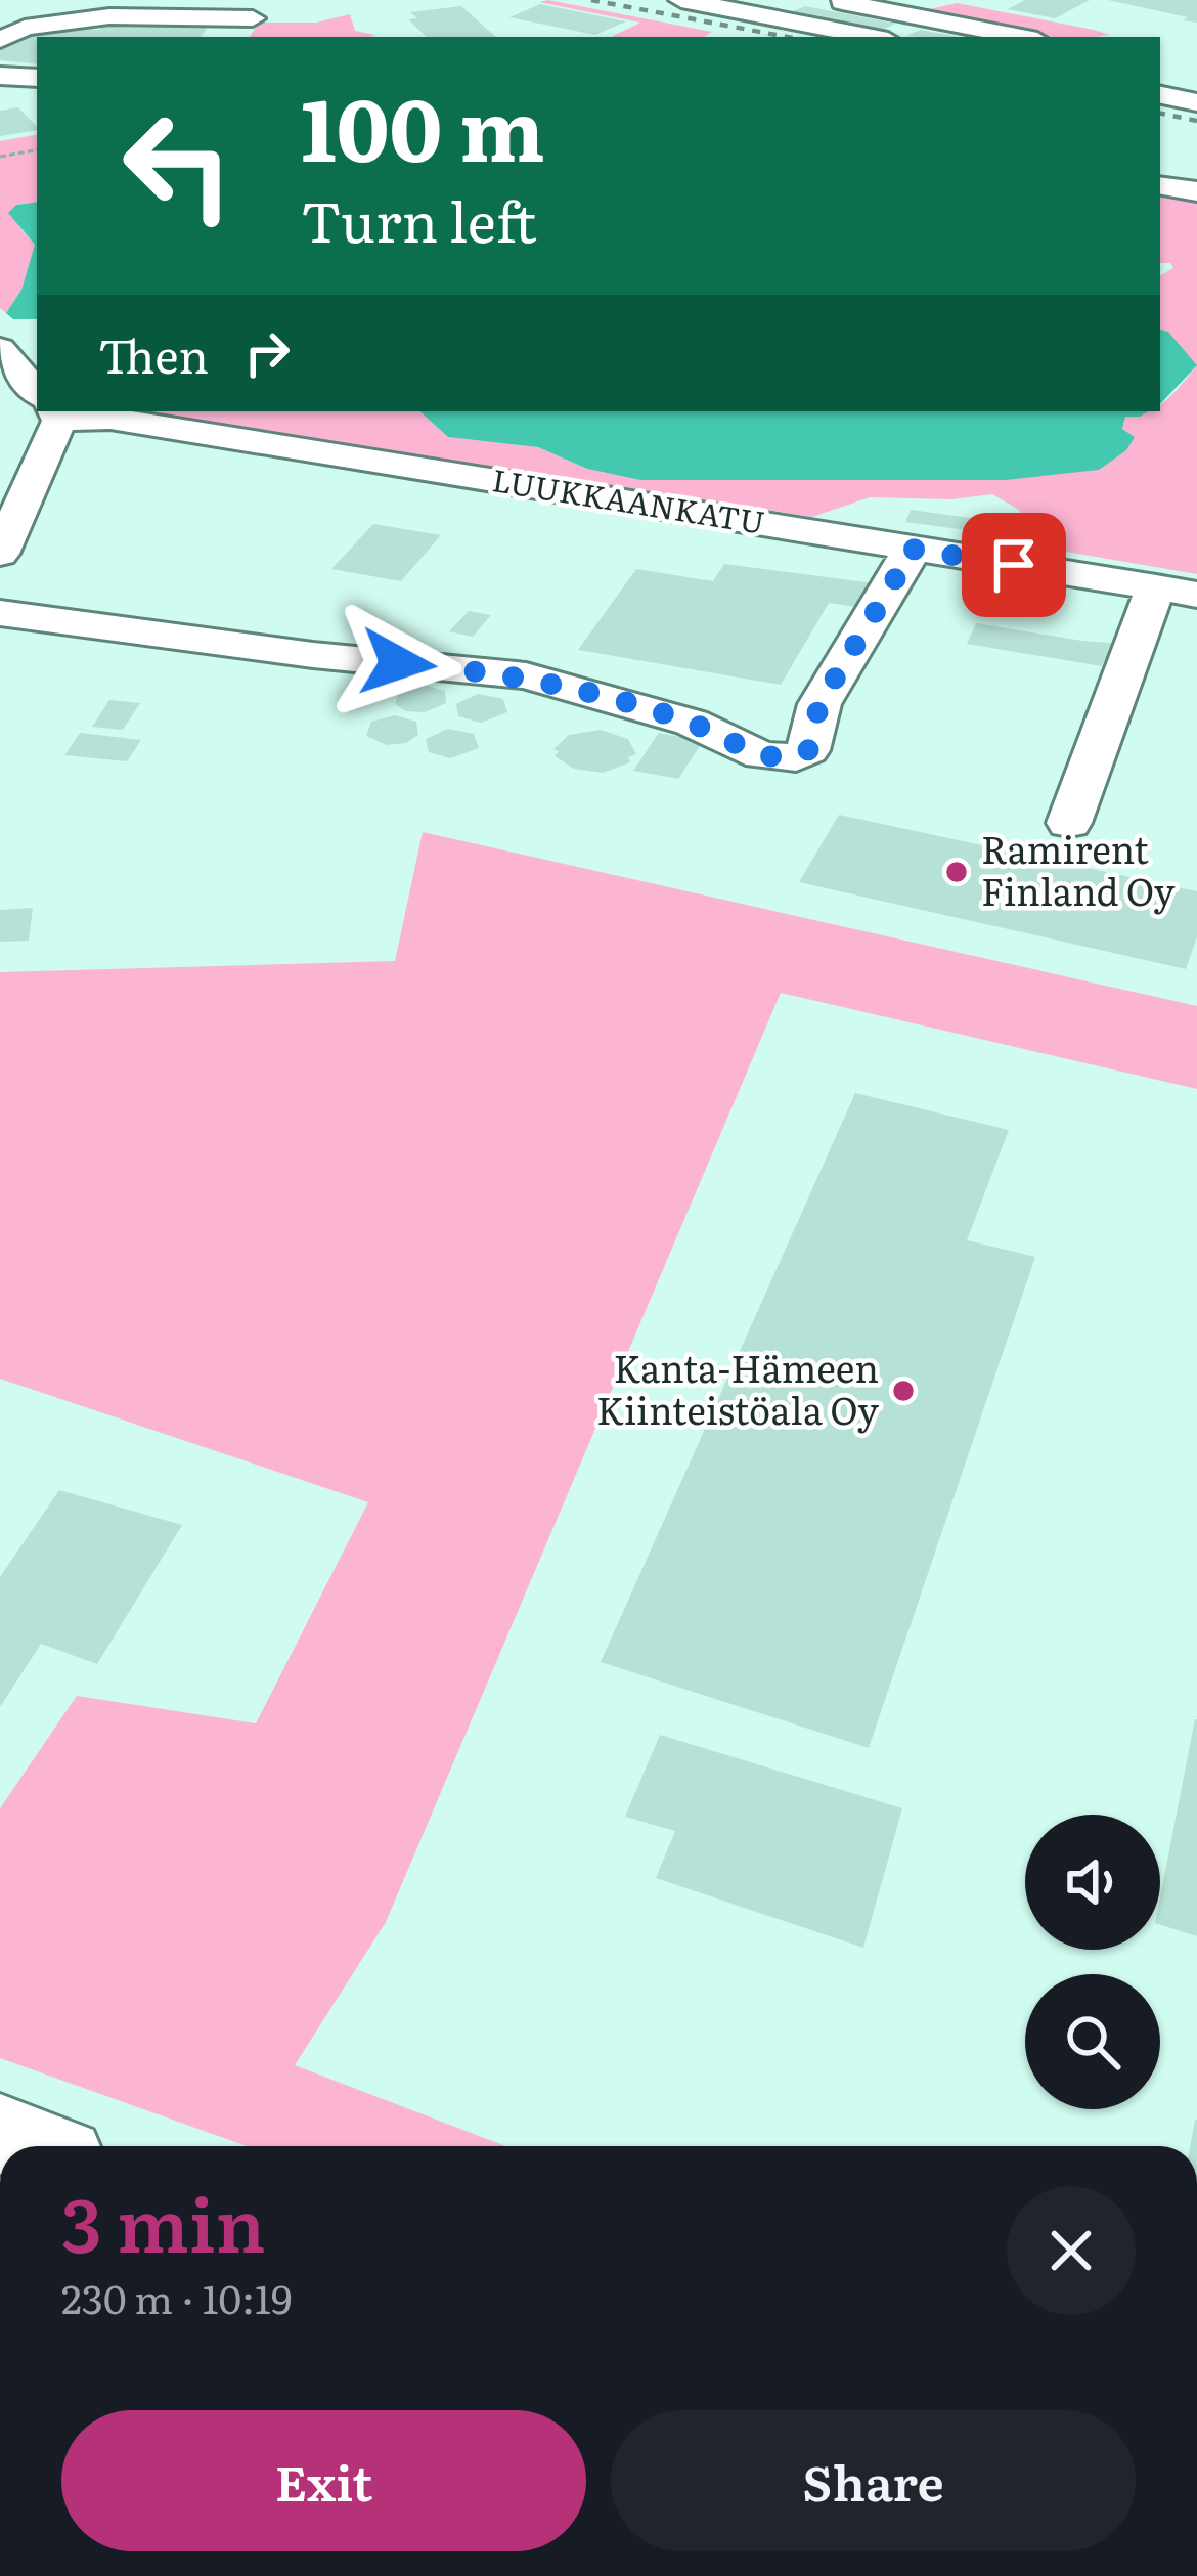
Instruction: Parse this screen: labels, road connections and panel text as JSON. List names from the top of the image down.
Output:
{
  "streets": {
    "street": ["LUUKKAANKATU"]
  },
  "places": ["Ramirent Finland Oy", "Kanta-Hämeen Kiinteistöala Oy"],
  "page": {
    "turn": ["100 m", "Turn left"],
    "then": "Then",
    "heading": ["3 min", "230 m · 10:19"],
    "buttons": ["Exit", "Share"]
  }
}
